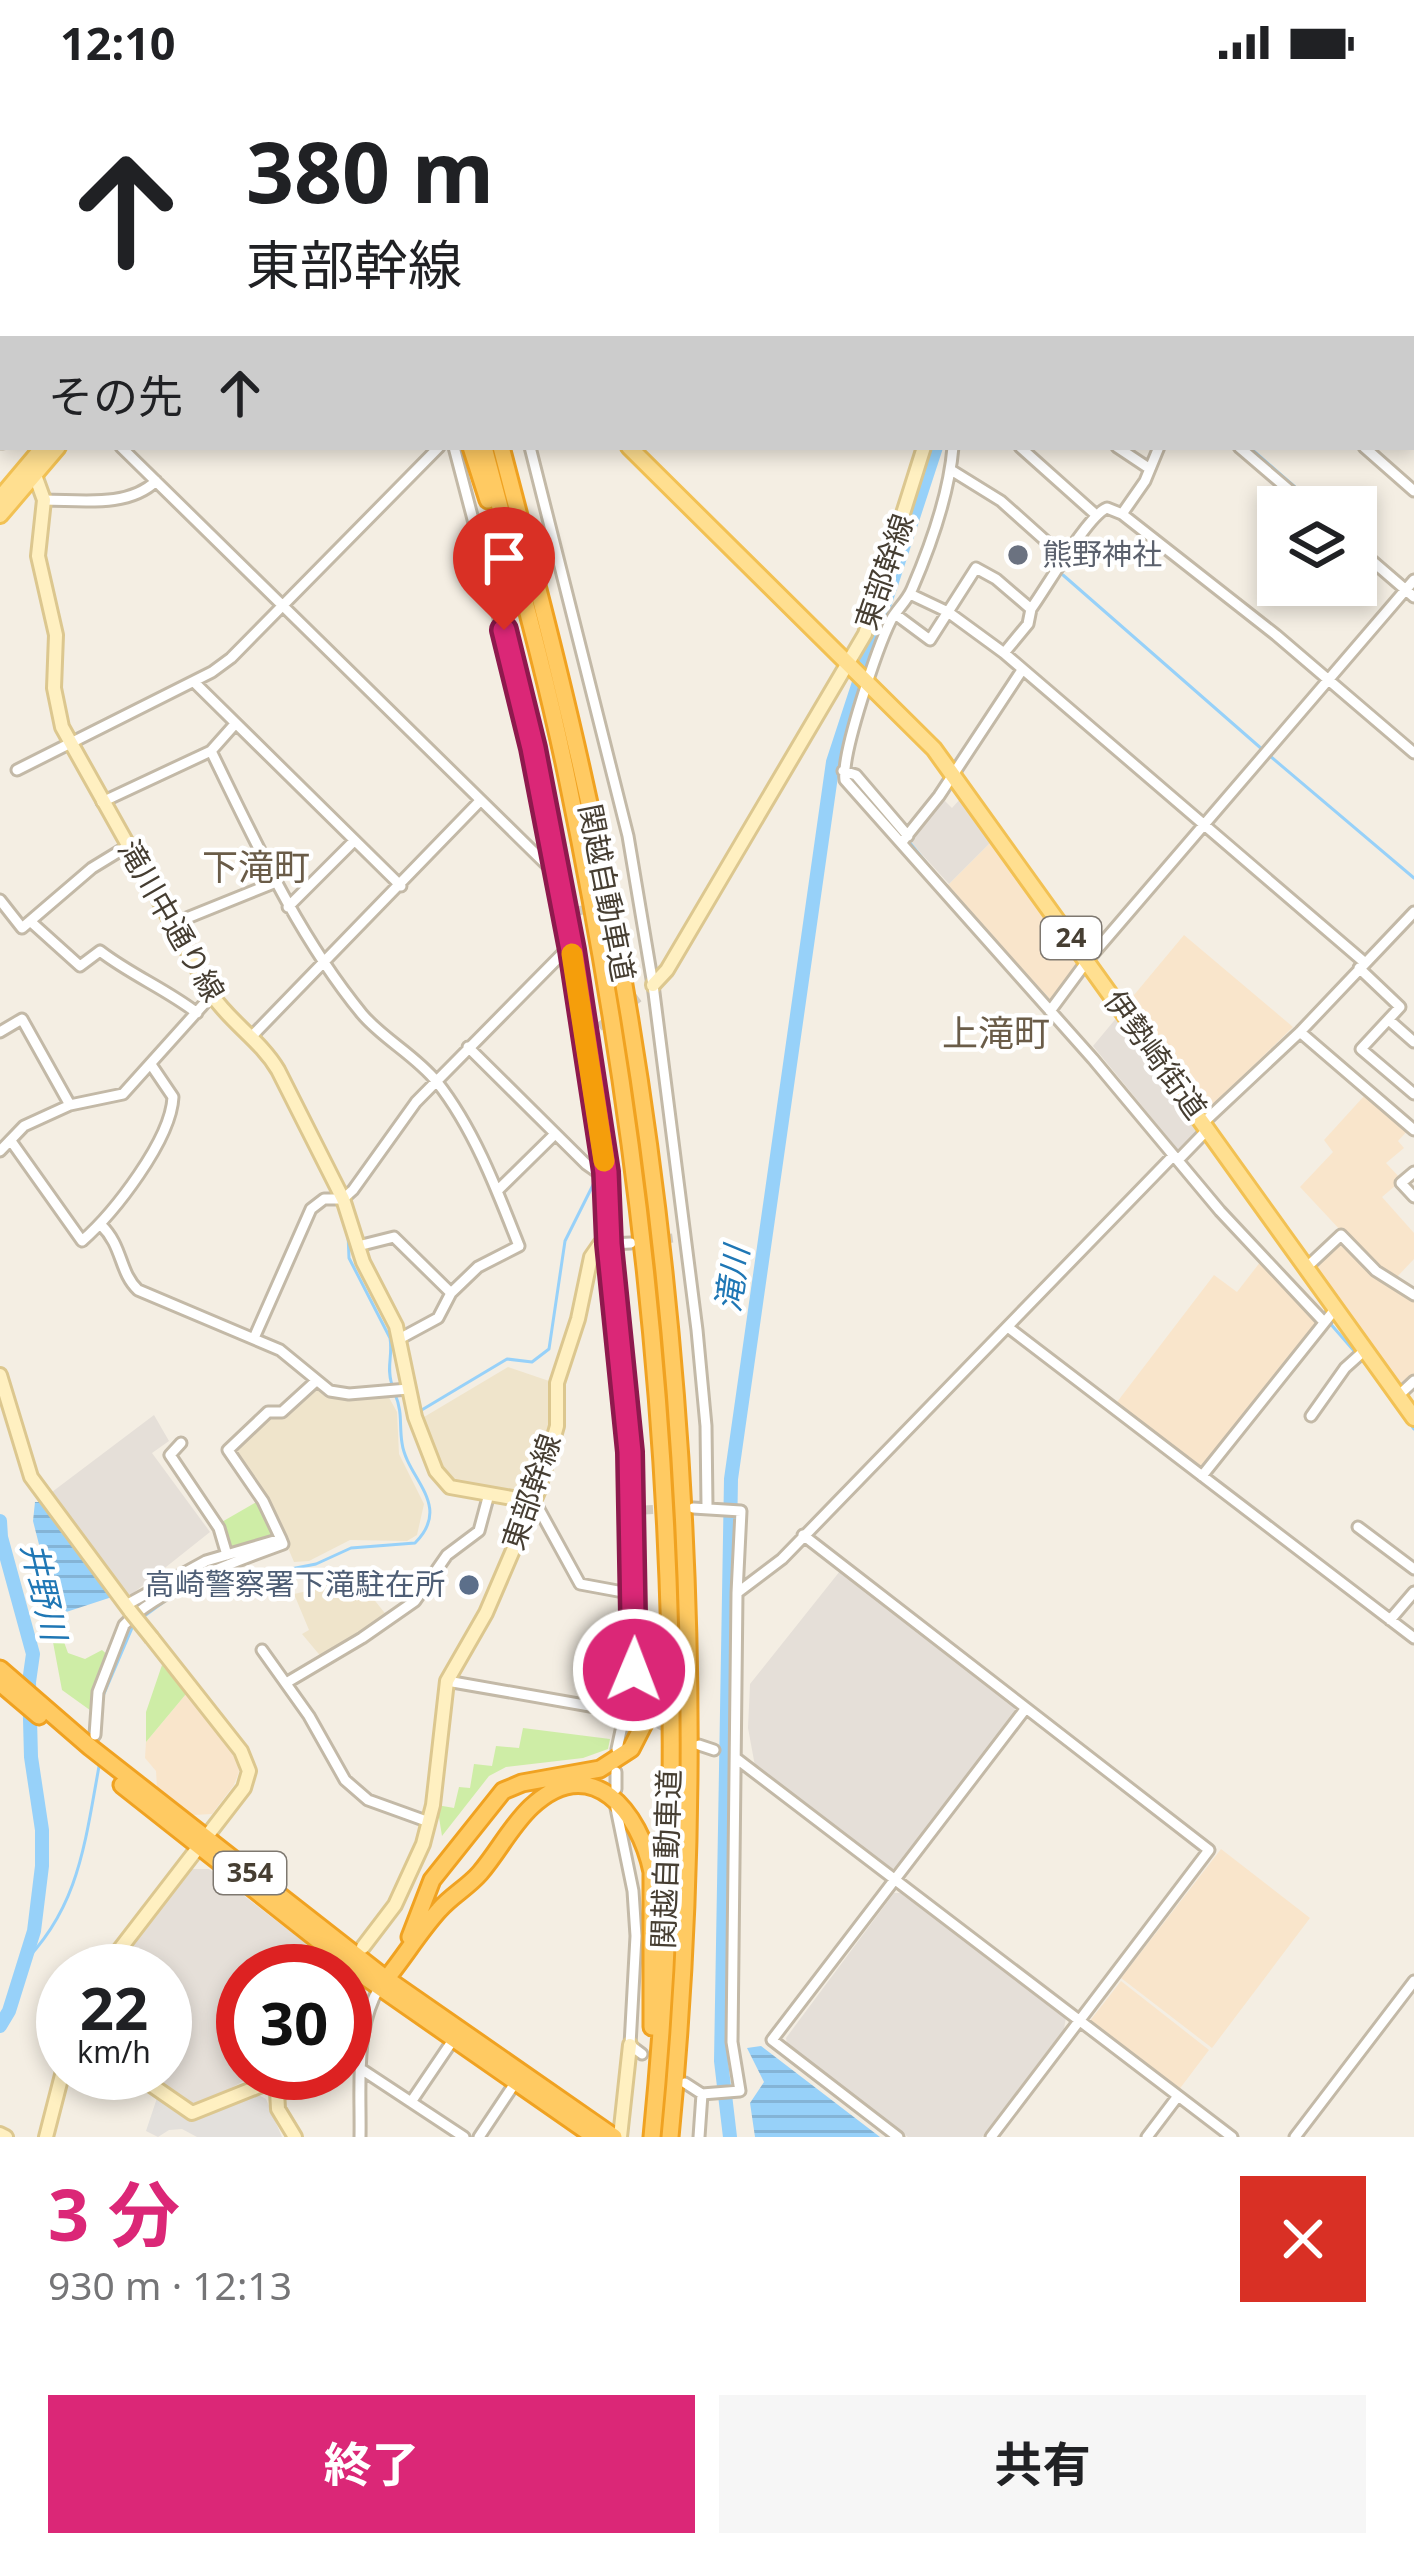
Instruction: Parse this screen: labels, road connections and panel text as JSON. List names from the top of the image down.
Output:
{
  "streets": {
    "highway": ["関越自動車道", "354"],
    "main road": ["24", "伊勢崎街道"],
    "street": ["東部幹線", "滝川中通り線"]
  },
  "crossings": [
    ["東部幹線", "滝川中通り線"],
    ["東部幹線", "伊勢崎街道"],
    ["24", "伊勢崎街道"]
  ],
  "districts": ["下滝町", "上滝町"],
  "water": ["滝川", "井野川"],
  "places": ["熊野神社", "高崎警察署下滝駐在所"],
  "page": {
    "status": "12:10",
    "turn": ["380 m", "東部幹線"],
    "then": "その先",
    "speed": "22 km/h",
    "limit": "30",
    "heading": ["3 分", "930 m · 12:13"],
    "buttons": ["終了", "共有"]
  }
}
